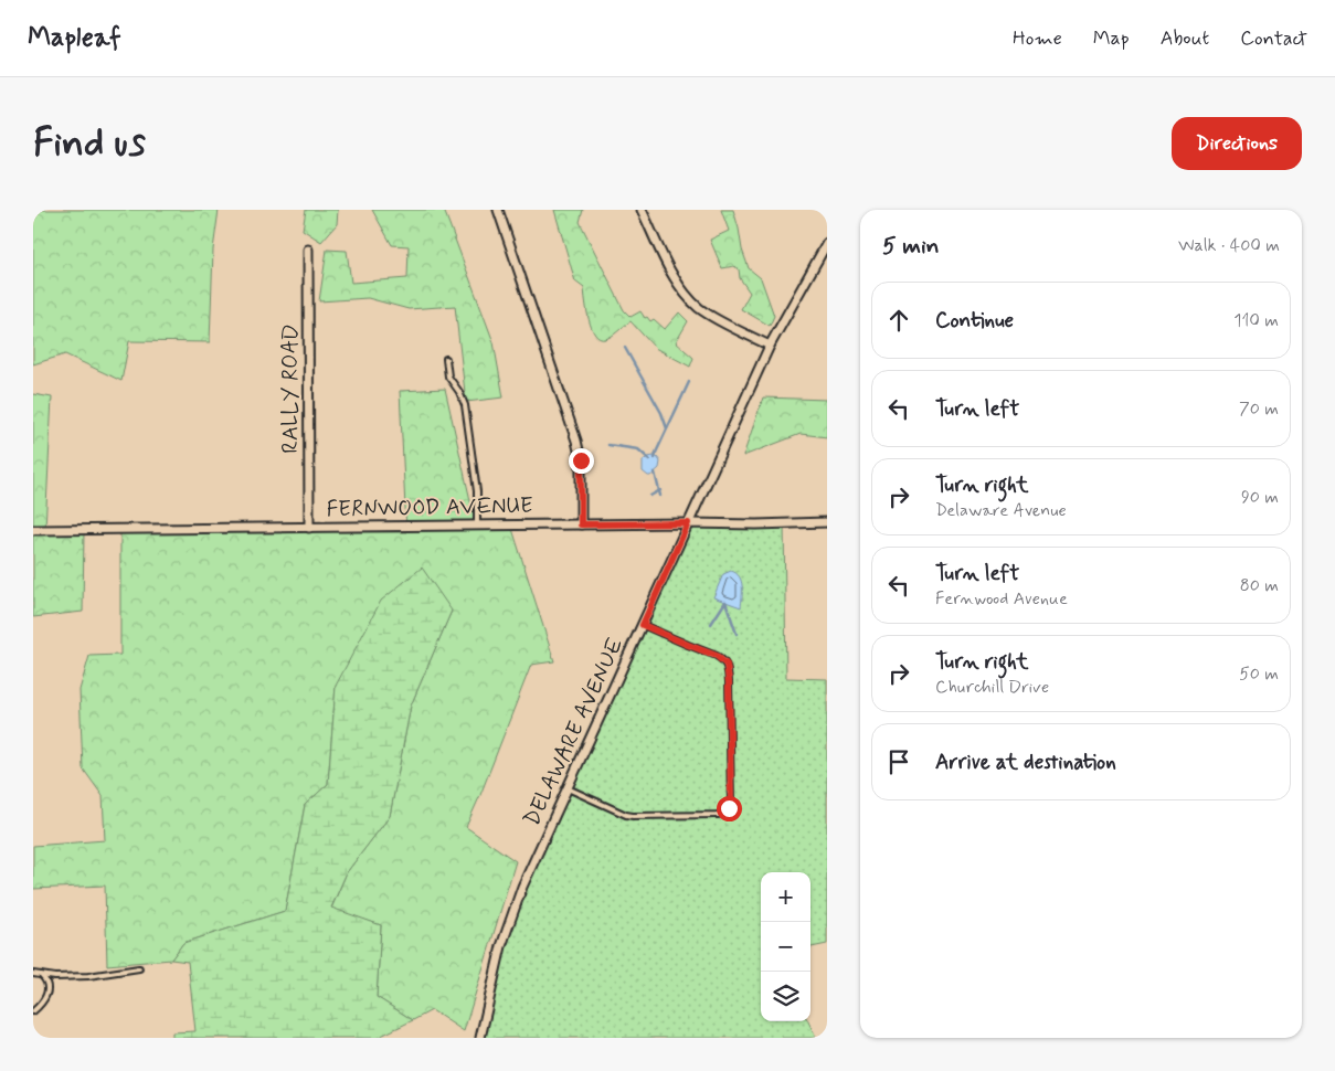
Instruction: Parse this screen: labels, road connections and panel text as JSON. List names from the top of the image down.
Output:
{
  "streets": {
    "street": ["RALLY ROAD", "FERNWOOD AVENUE", "DELAWARE AVENUE"]
  },
  "crossings": [
    ["RALLY ROAD", "FERNWOOD AVENUE"],
    ["FERNWOOD AVENUE", "DELAWARE AVENUE"]
  ],
  "page": {
    "header": "Mapleaf",
    "nav": [
      "Home",
      "Map",
      "About",
      "Contact"
    ],
    "buttons": "Directions",
    "title": "Find us",
    "heading": ["5 min", "Walk · 400 m"],
    "list": [
      ["Continue", "110 m"],
      ["Turn left", "70 m"],
      ["Turn right", "Delaware Avenue", "90 m"],
      ["Turn left", "Fernwood Avenue", "80 m"],
      ["Turn right", "Churchill Drive", "50 m"],
      "Arrive at destination"
    ],
    "map_buttons": ["+", "−"]
  }
}
